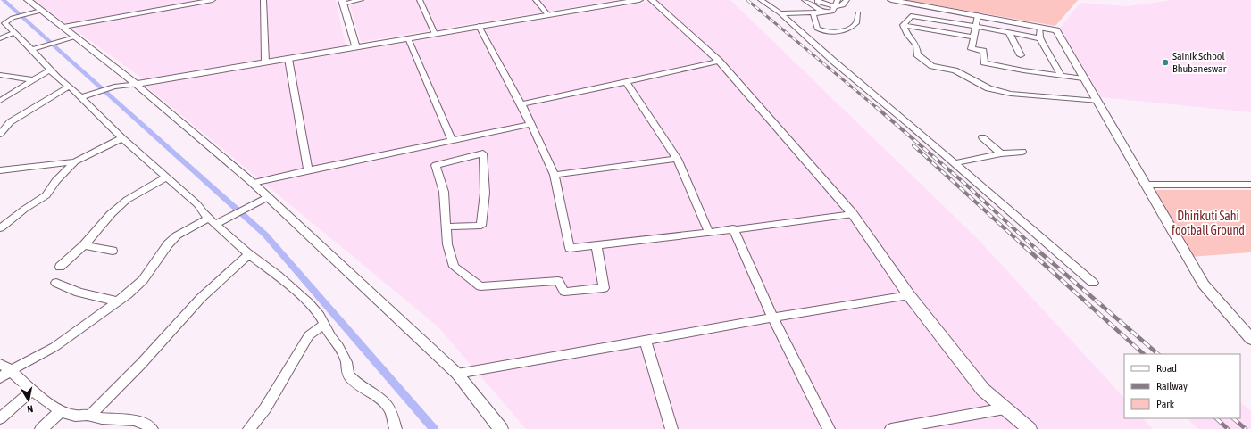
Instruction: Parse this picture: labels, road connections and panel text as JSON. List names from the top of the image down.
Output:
{
  "parks": ["Dhirikuti Sahi football Ground"],
  "places": ["Sainik School Bhubaneswar"],
  "legend": ["Road", "Railway", "Park"],
  "north": "bottom"
}
